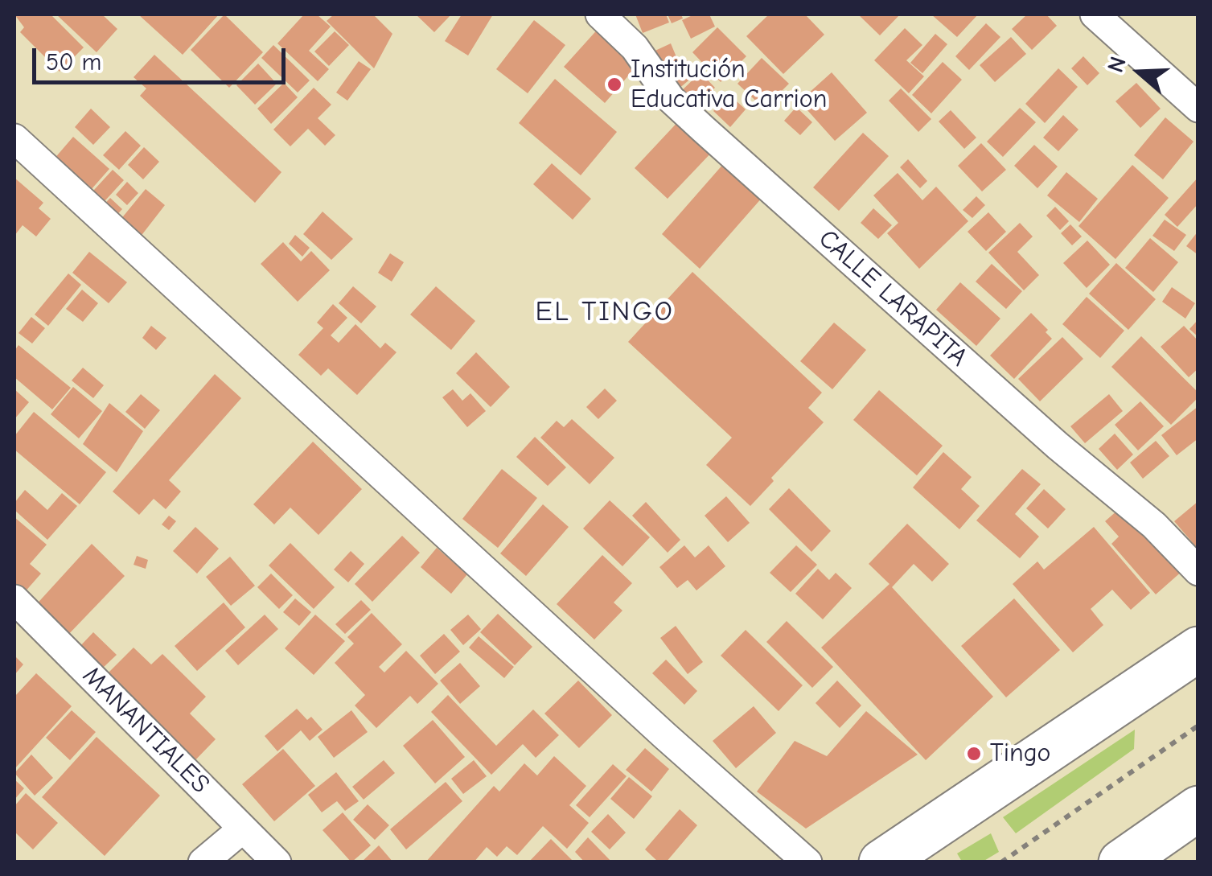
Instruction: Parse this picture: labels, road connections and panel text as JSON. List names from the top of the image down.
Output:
{
  "streets": {
    "street": ["CALLE LARAPITA", "MANANTIALES"]
  },
  "districts": ["EL TINGO"],
  "places": ["Institución Educativa Carrion", "Tingo"],
  "scale_bar": "50 m",
  "north": "left"
}
